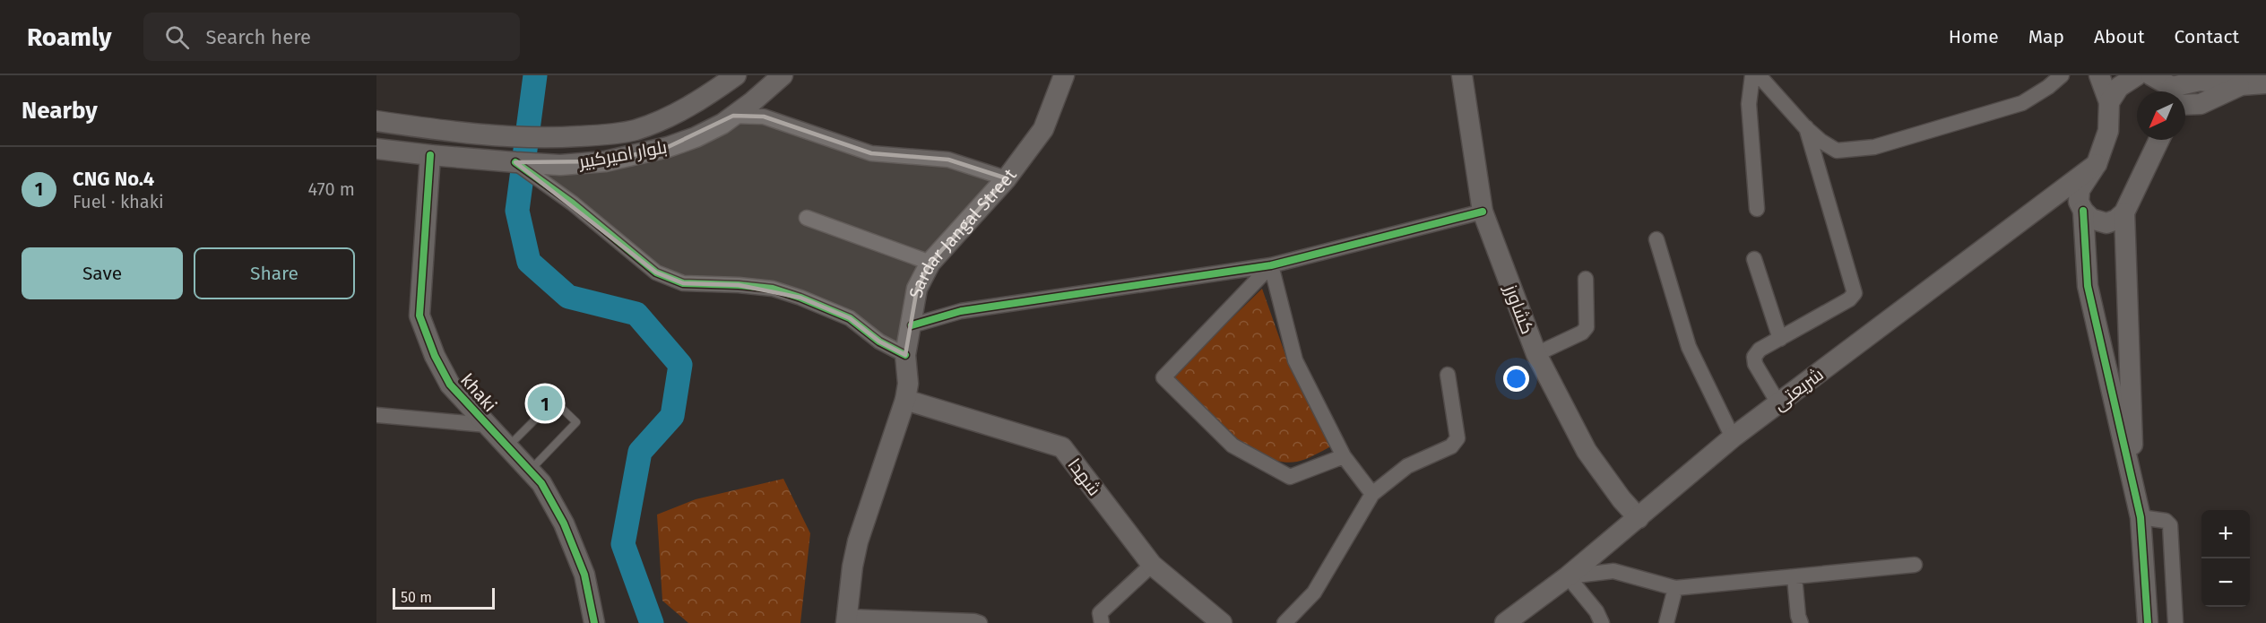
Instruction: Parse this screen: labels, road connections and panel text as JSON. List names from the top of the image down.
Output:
{
  "streets": {
    "street": [
      "بلوار امیرکبیر",
      "Sardar Jangal Street",
      "کشاورز",
      "شریعتی",
      "khaki",
      "شهدا"
    ]
  },
  "crossings": [
    ["بلوار امیرکبیر", "khaki"],
    ["Sardar Jangal Street", "شهدا"],
    ["کشاورز", "شریعتی"]
  ],
  "scale_bar": "50 m",
  "north": "bottom left",
  "page": {
    "header": "Roamly",
    "search": "Search here",
    "nav": [
      "Home",
      "Map",
      "About",
      "Contact"
    ],
    "heading": "Nearby",
    "list": [
      {
        "mark": "1",
        "name": "CNG No.4",
        "note": "Fuel · khaki",
        "value": "470 m"
      }
    ],
    "buttons": ["Save", "Share"],
    "pins": "1",
    "map_buttons": ["+", "−"],
    "scale": "50 m"
  }
}
